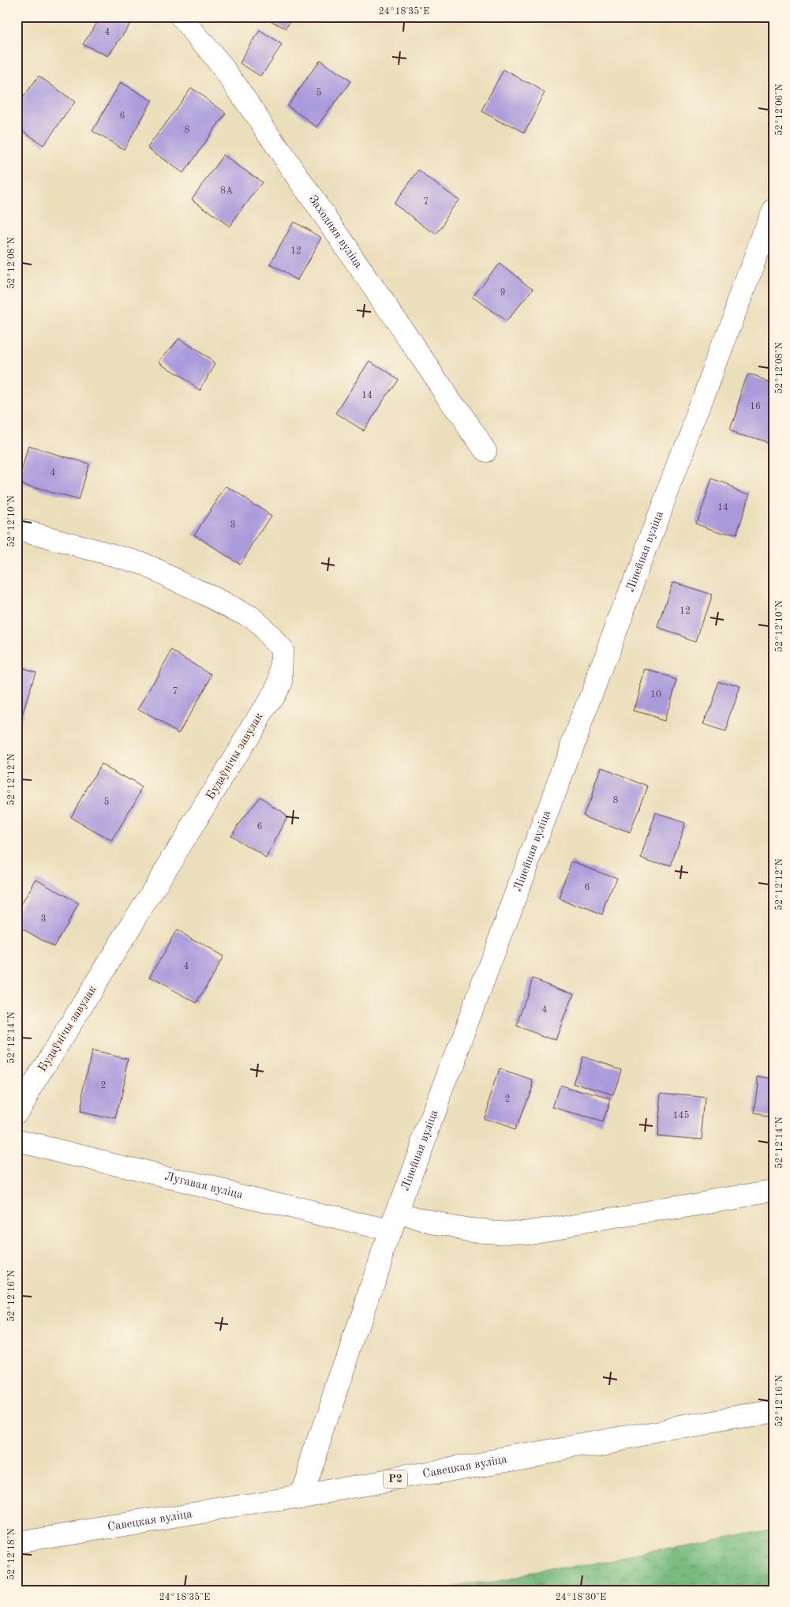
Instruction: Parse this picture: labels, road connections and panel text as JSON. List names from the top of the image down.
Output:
{
  "streets": {
    "street": [
      "Заходняя вуліца",
      "Лінейная вуліца",
      "Будаўнічы завулак",
      "Лугавая вуліца",
      "Савецкая вуліца",
      "Р2"
    ]
  },
  "crossings": [
    ["Лінейная вуліца", "Лугавая вуліца"],
    ["Лінейная вуліца", "Савецкая вуліца"]
  ],
  "house_numbers": [
    "4",
    "5",
    "6",
    "8",
    "8А",
    "7",
    "12",
    "9",
    "14",
    "16",
    "4",
    "14",
    "3",
    "12",
    "7",
    "10",
    "8",
    "5",
    "6",
    "6",
    "3",
    "4",
    "4",
    "2",
    "2",
    "145"
  ],
  "coordinates": [
    "24°18'35\"E",
    "52°12'06\"N",
    "52°12'08\"N",
    "52°12'10\"N",
    "52°12'12\"N",
    "52°12'14\"N",
    "52°12'16\"N",
    "52°12'18\"N",
    "24°18'30\"E"
  ]
}
